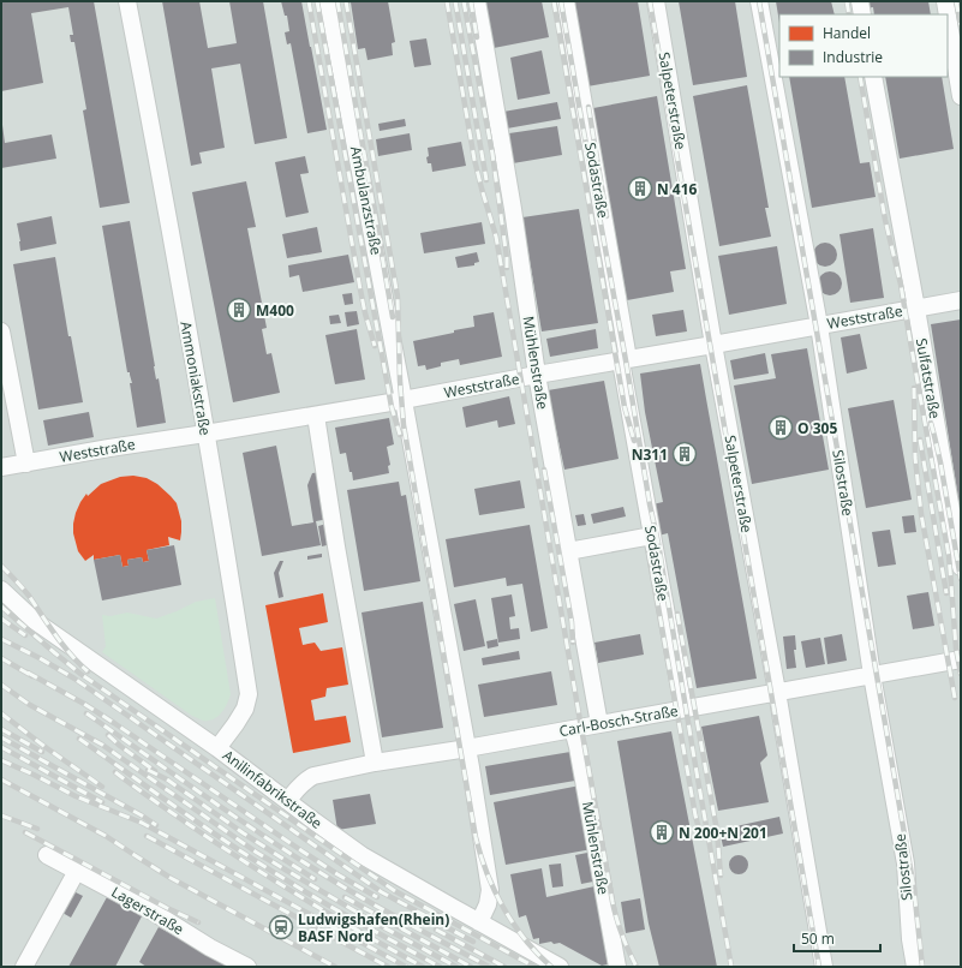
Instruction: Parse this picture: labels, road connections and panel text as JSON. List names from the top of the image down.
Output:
{
  "streets": {
    "street": [
      "Salpeterstraße",
      "Sodastraße",
      "Ambulanzstraße",
      "Weststraße",
      "Mühlenstraße",
      "Ammoniakstraße",
      "Sulfatstraße",
      "Silostraße",
      "Carl-Bosch-Straße",
      "Anilinfabrikstraße",
      "Lagerstraße"
    ]
  },
  "crossings": [
    ["Salpeterstraße", "Weststraße"],
    ["Salpeterstraße", "Carl-Bosch-Straße"],
    ["Sodastraße", "Weststraße"],
    ["Sodastraße", "Carl-Bosch-Straße"],
    ["Ambulanzstraße", "Weststraße"],
    ["Ambulanzstraße", "Carl-Bosch-Straße"],
    ["Ambulanzstraße", "Anilinfabrikstraße"],
    ["Weststraße", "Mühlenstraße"],
    ["Weststraße", "Ammoniakstraße"],
    ["Weststraße", "Sulfatstraße"],
    ["Weststraße", "Silostraße"],
    ["Mühlenstraße", "Carl-Bosch-Straße"],
    ["Ammoniakstraße", "Anilinfabrikstraße"],
    ["Silostraße", "Carl-Bosch-Straße"],
    ["Carl-Bosch-Straße", "Anilinfabrikstraße"]
  ],
  "places": {
    "building": [
      "N 416",
      "M400",
      "O 305",
      "N311",
      "N 200+N 201"
    ],
    "station": ["Ludwigshafen(Rhein) BASF Nord"]
  },
  "legend": ["Handel", "Industrie"],
  "scale_bar": "50 m"
}
